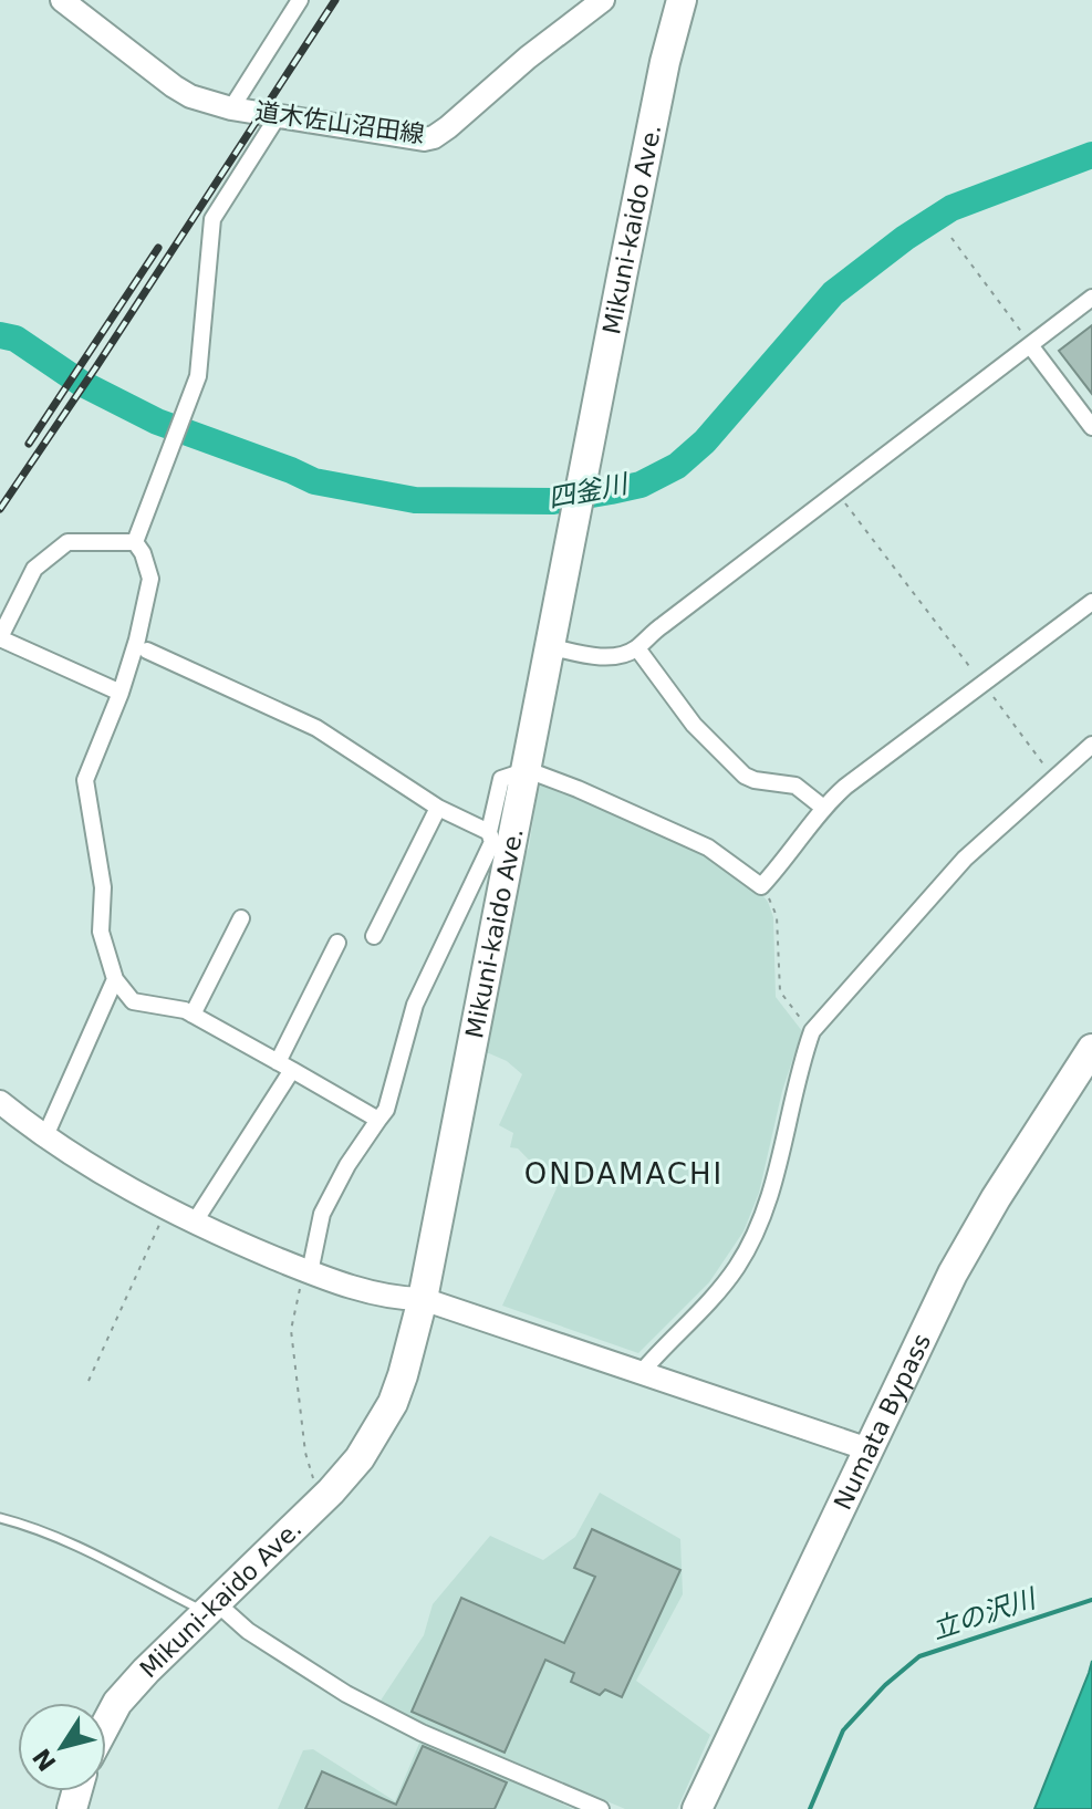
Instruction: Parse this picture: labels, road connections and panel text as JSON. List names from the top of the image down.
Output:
{
  "streets": {
    "highway": ["Mikuni-kaido Ave.", "Numata Bypass"],
    "street": ["道木佐山沼田線"]
  },
  "districts": ["ONDAMACHI"],
  "water": ["四釜川", "立の沢川"],
  "north": "bottom left"
}
